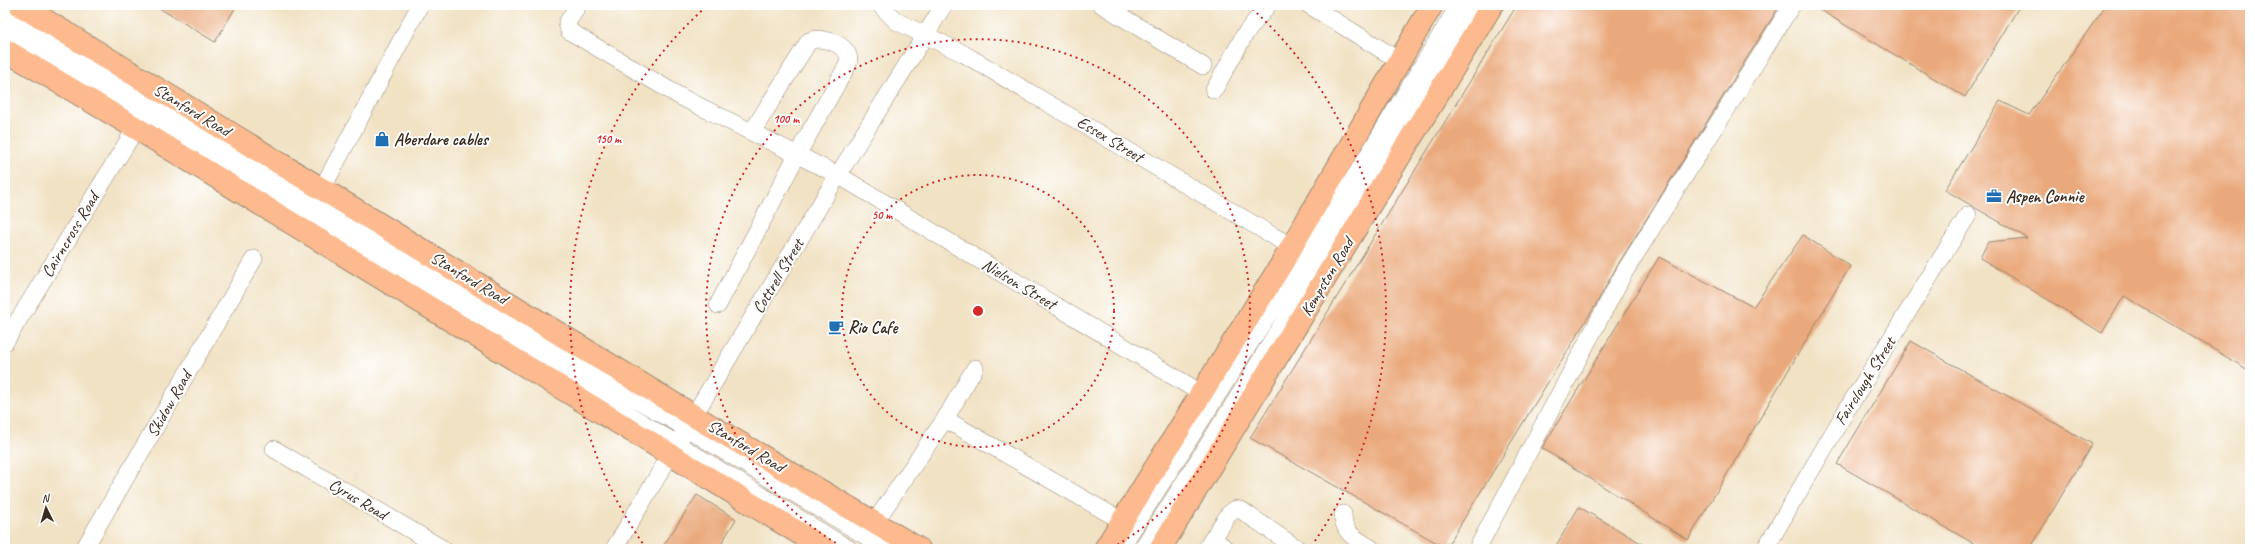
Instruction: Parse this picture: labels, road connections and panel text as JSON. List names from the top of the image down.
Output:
{
  "streets": {
    "main road": ["Stanford Road", "Kempston Road"],
    "street": [
      "Essex Street",
      "Cairncross Road",
      "Cottrell Street",
      "Nielson Street",
      "Fairclough Street",
      "Skidow Road",
      "Cyrus Road"
    ]
  },
  "crossings": [
    ["Stanford Road", "Cottrell Street"],
    ["Essex Street", "Cottrell Street"],
    ["Cottrell Street", "Nielson Street"]
  ],
  "places": {
    "shop": ["Aberdare cables"],
    "office": ["Aspen Connie"],
    "cafe": ["Rio Cafe"]
  },
  "north": "top",
  "rings": ["100 m", "150 m", "50 m"]
}
